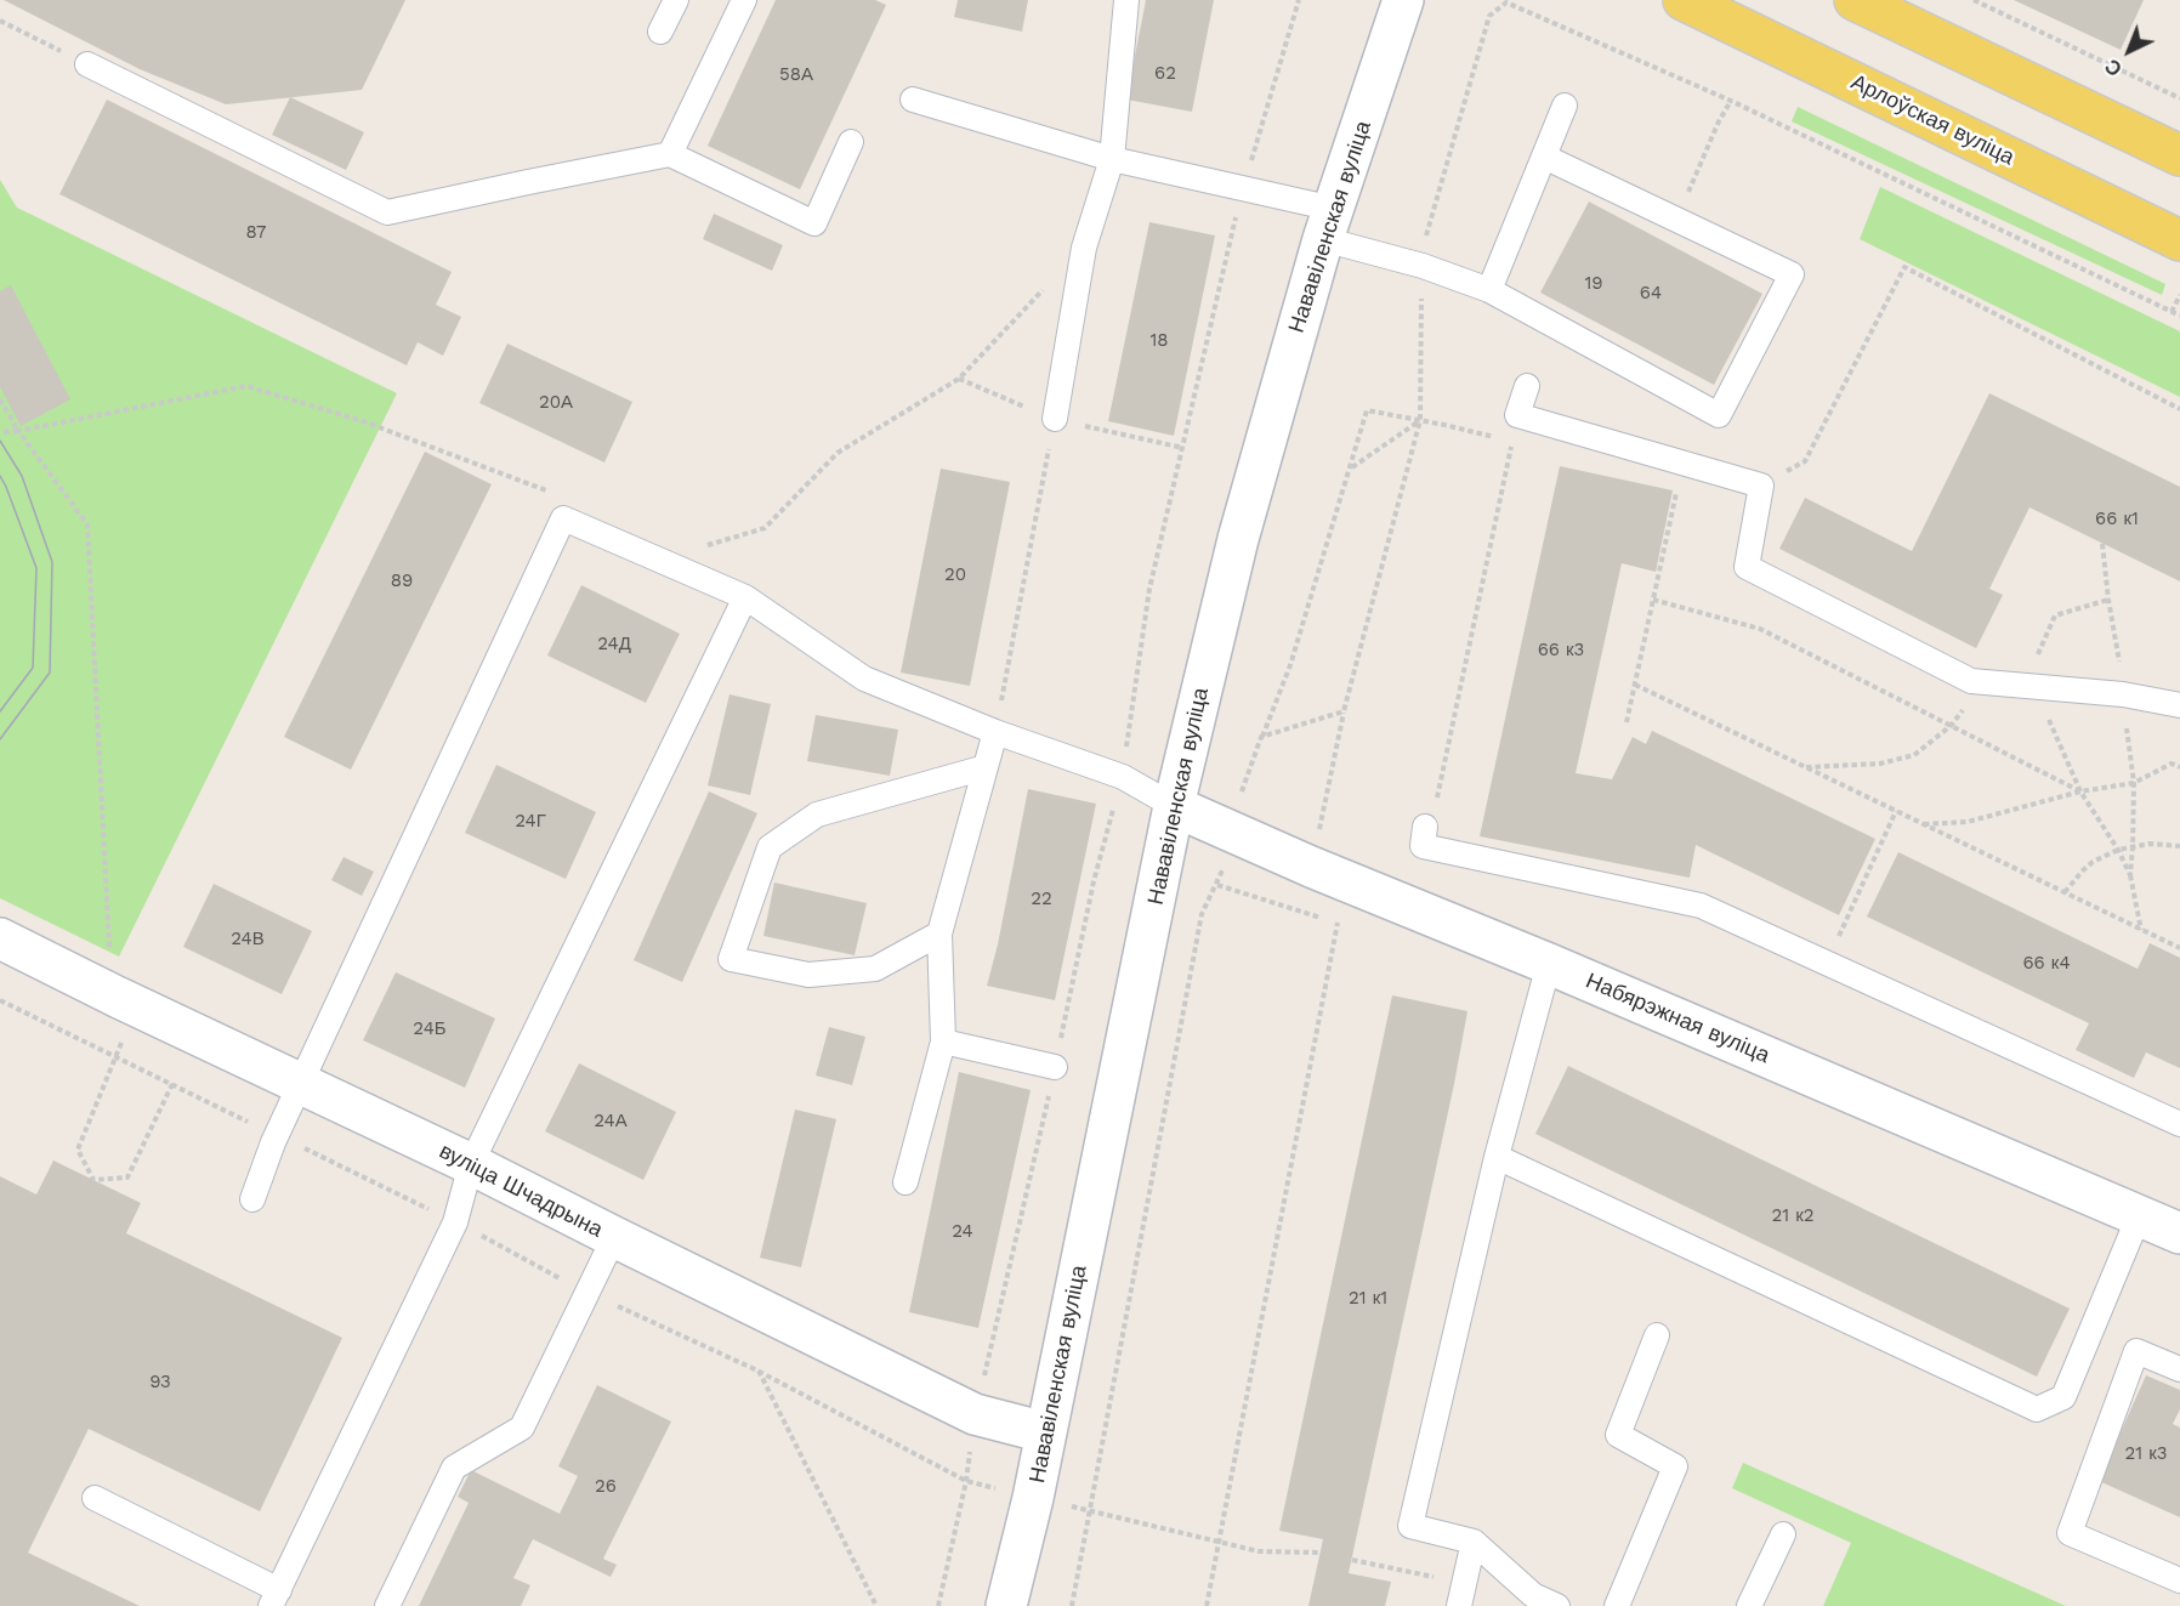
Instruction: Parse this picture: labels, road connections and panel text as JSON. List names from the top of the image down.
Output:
{
  "streets": {
    "main road": ["Арлоўская вуліца"],
    "street": ["Нававіленская вуліца", "Набярэжная вуліца", "вуліца Шчадрына"]
  },
  "crossings": [
    ["Нававіленская вуліца", "Набярэжная вуліца"],
    ["Нававіленская вуліца", "вуліца Шчадрына"]
  ],
  "house_numbers": [
    "62",
    "58А",
    "87",
    "19",
    "64",
    "18",
    "20А",
    "66 к1",
    "20",
    "89",
    "24Д",
    "66 к3",
    "24Г",
    "22",
    "24В",
    "66 к4",
    "24Б",
    "24А",
    "21 к2",
    "24",
    "21 к1",
    "93",
    "21 к3",
    "26"
  ],
  "north": "bottom left"
}
